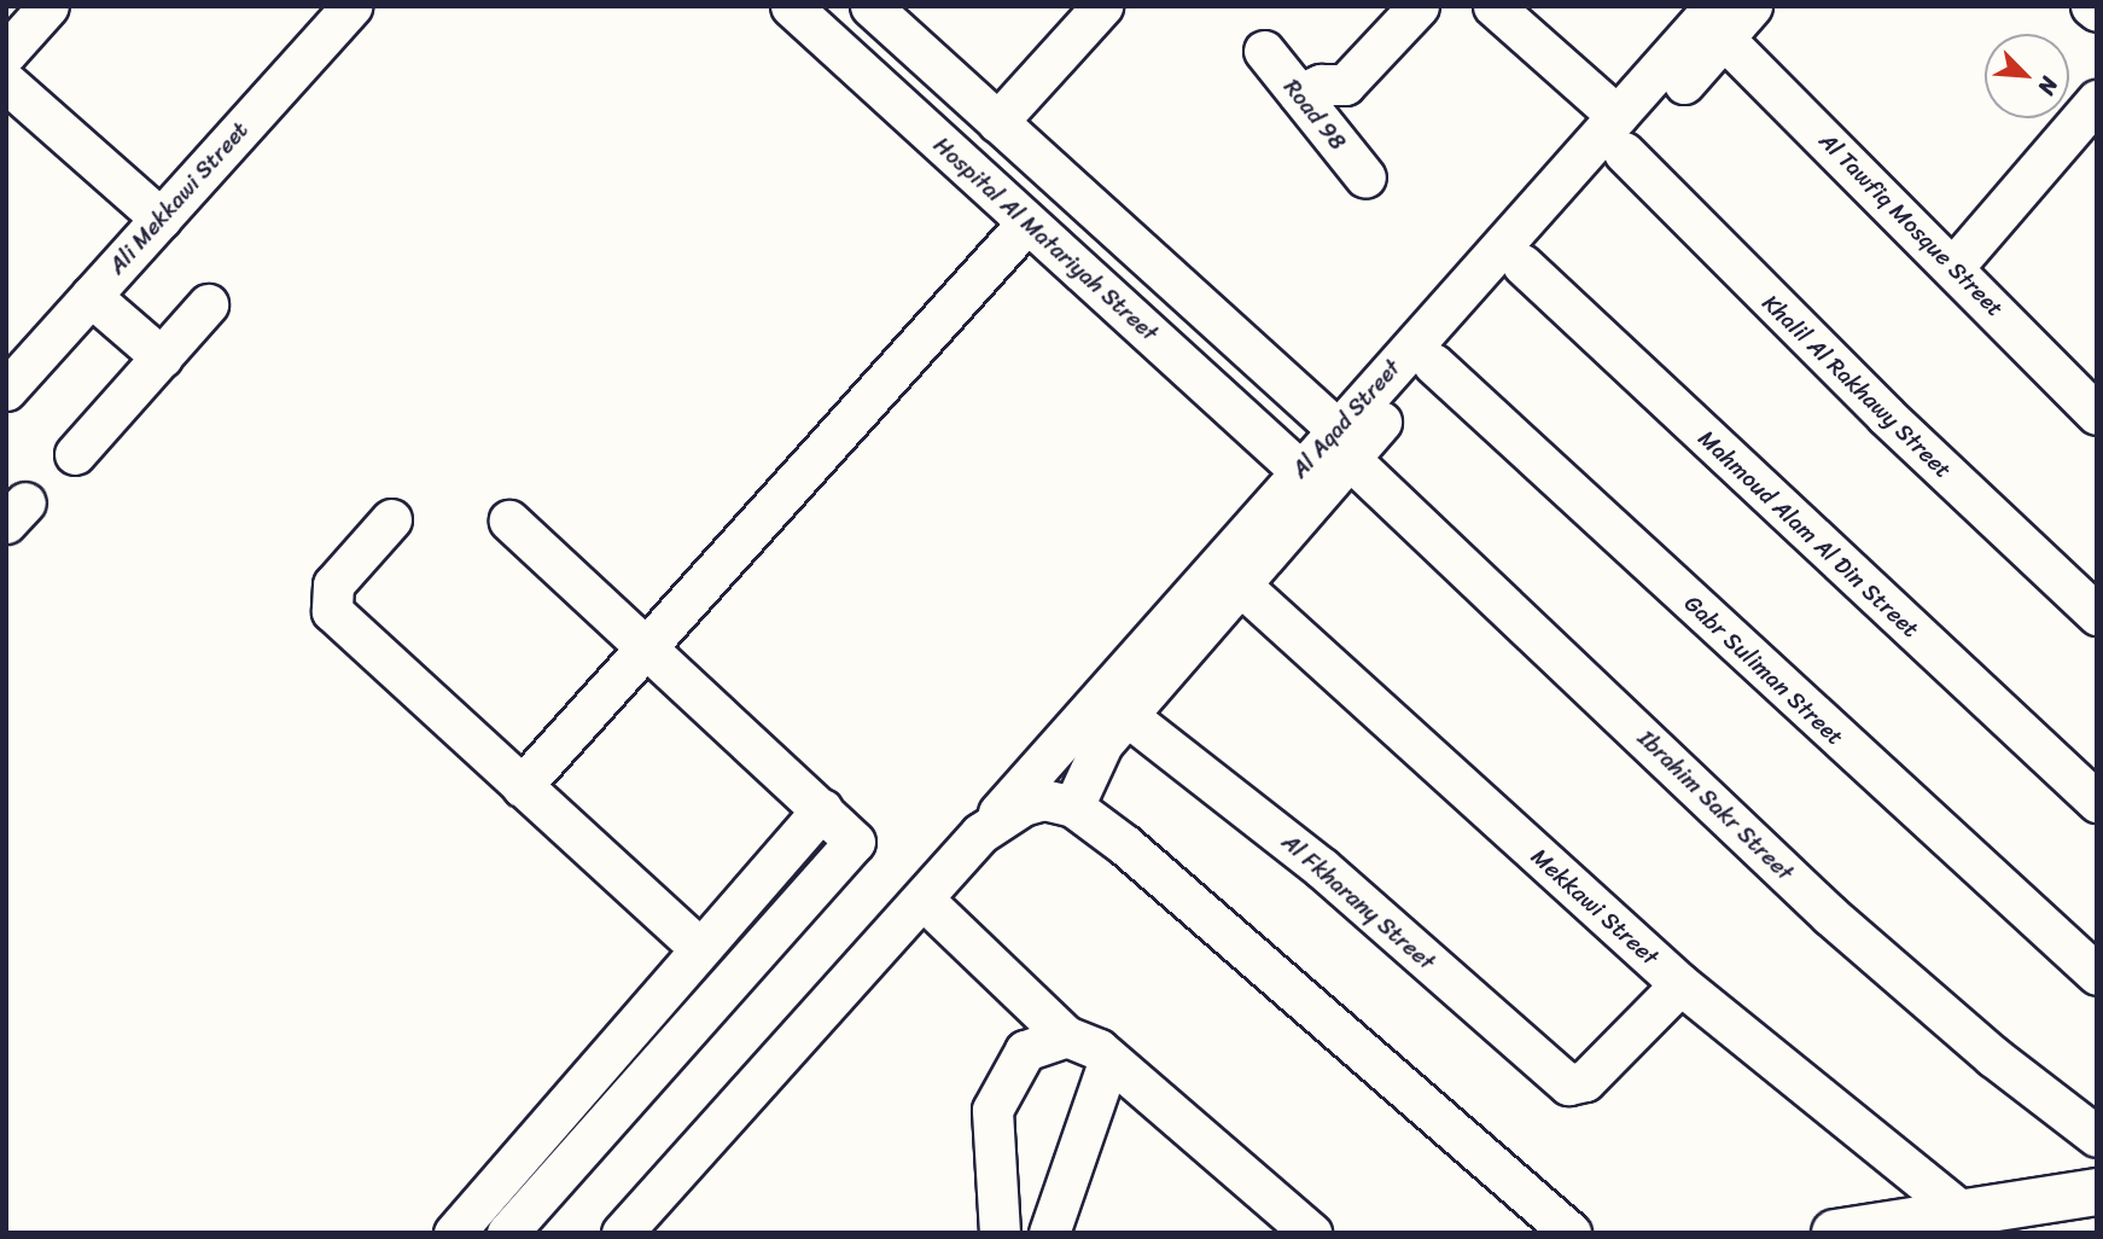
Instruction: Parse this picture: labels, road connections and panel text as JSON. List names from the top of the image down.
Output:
{
  "streets": {
    "street": [
      "Road 98",
      "Ali Mekkawi Street",
      "Al Tawfiq Mosque Street",
      "Hospital Al Matariyah Street",
      "Khalil Al Rakhawy Street",
      "Al Aqad Street",
      "Mahmoud Alam Al Din Street",
      "Gabr Suliman Street",
      "Ibrahim Sakr Street",
      "Al Fkharany Street",
      "Mekkawi Street"
    ]
  },
  "crossings": [
    ["Al Tawfiq Mosque Street", "Al Aqad Street"],
    ["Hospital Al Matariyah Street", "Al Aqad Street"],
    ["Khalil Al Rakhawy Street", "Al Aqad Street"],
    ["Al Aqad Street", "Mahmoud Alam Al Din Street"],
    ["Al Aqad Street", "Gabr Suliman Street"],
    ["Al Aqad Street", "Ibrahim Sakr Street"],
    ["Al Aqad Street", "Al Fkharany Street"],
    ["Al Aqad Street", "Mekkawi Street"],
    ["Al Fkharany Street", "Mekkawi Street"]
  ],
  "north": "bottom right"
}
